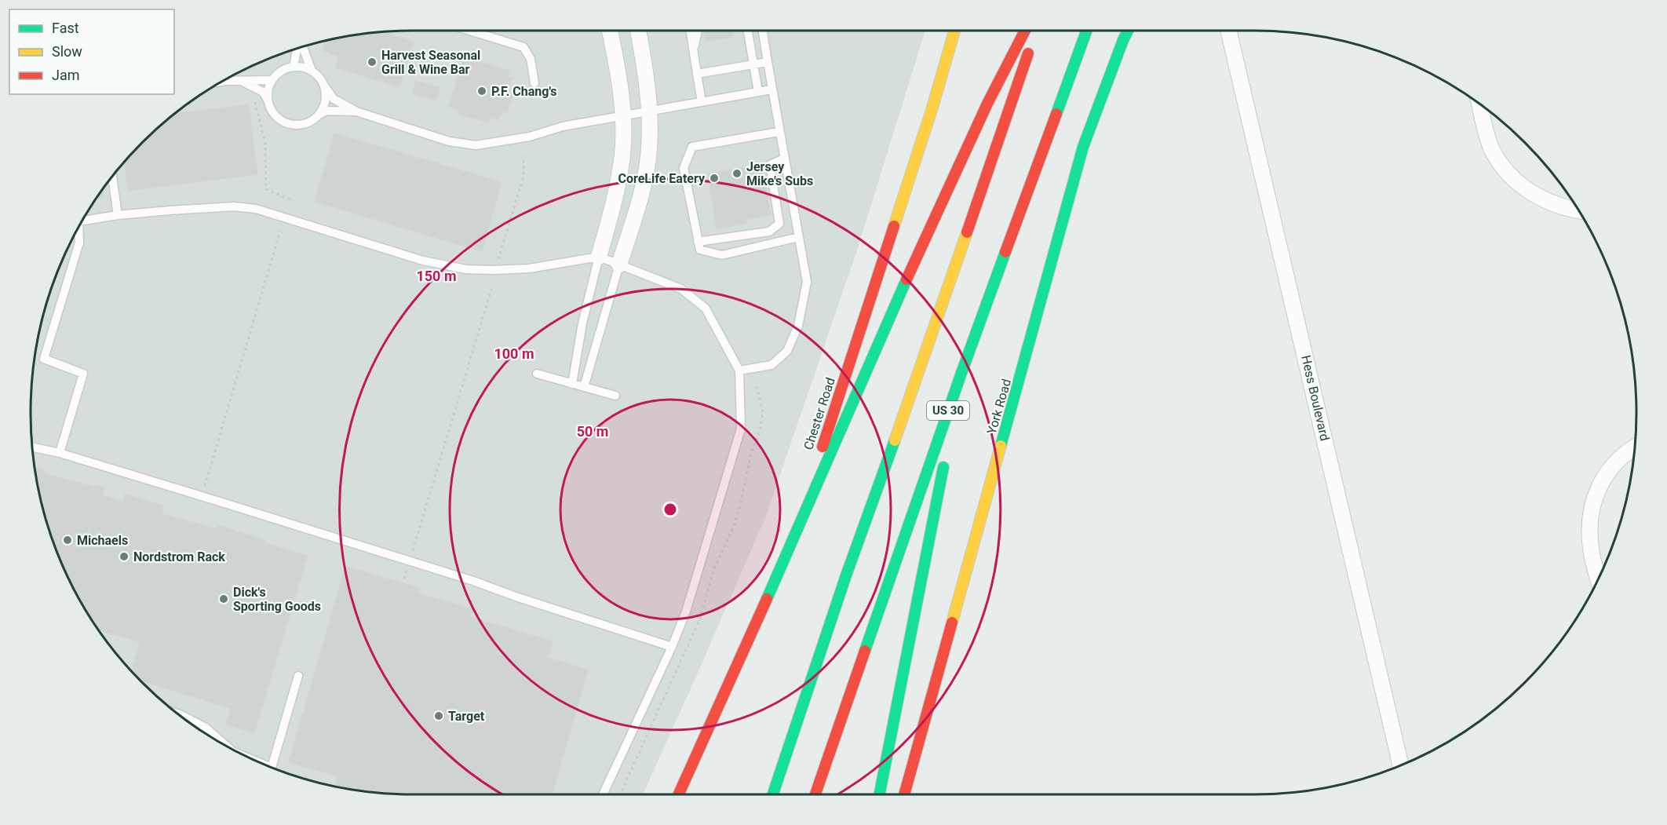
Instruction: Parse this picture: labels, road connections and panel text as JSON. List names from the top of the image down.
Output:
{
  "streets": {
    "main road": ["York Road", "US 30", "Chester Road"],
    "street": ["Hess Boulevard"]
  },
  "places": [
    "Harvest Seasonal Grill & Wine Bar",
    "P.F. Chang's",
    "Jersey Mike's Subs",
    "CoreLife Eatery",
    "Michaels",
    "Nordstrom Rack",
    "Dick's Sporting Goods",
    "Target"
  ],
  "legend": ["Fast", "Slow", "Jam"],
  "rings": ["150 m", "100 m", "50 m"]
}
